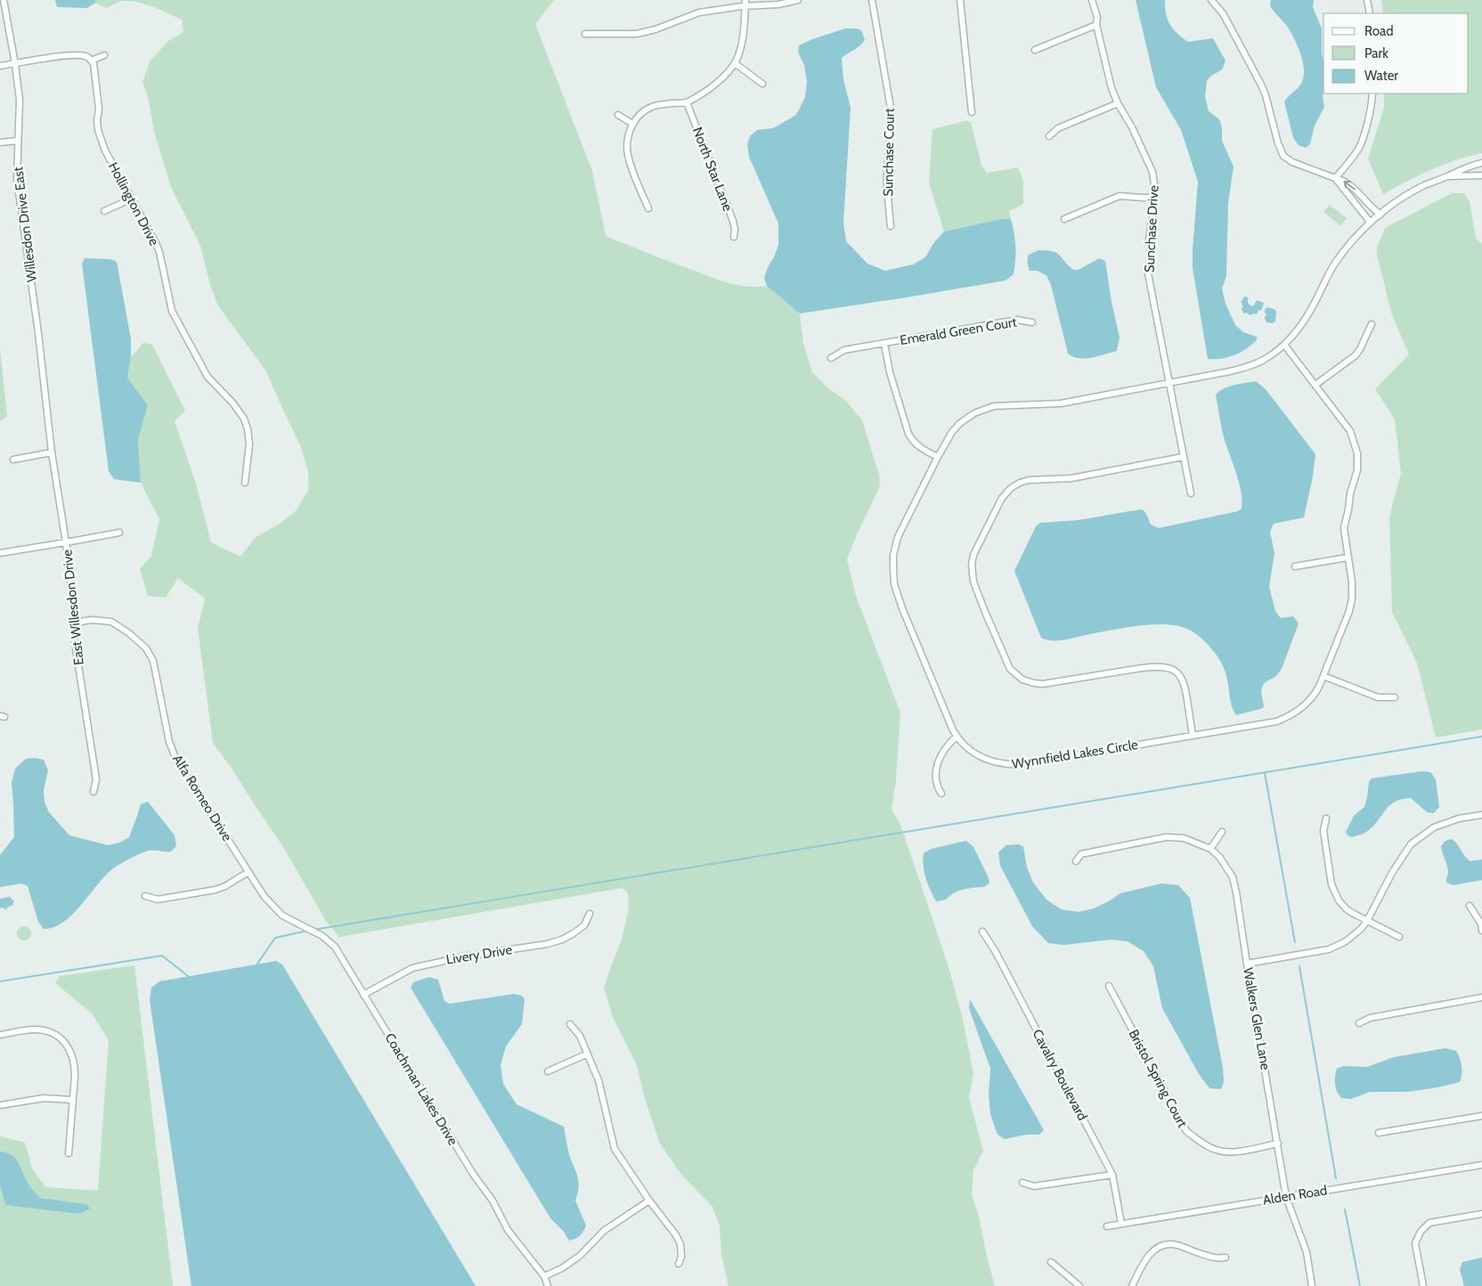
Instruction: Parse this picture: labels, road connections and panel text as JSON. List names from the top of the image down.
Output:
{
  "streets": {
    "street": [
      "Sunchase Court",
      "North Star Lane",
      "Hollington Drive",
      "Willesdon Drive East",
      "Sunchase Drive",
      "Emerald Green Court",
      "East Willesdon Drive",
      "Wynnfield Lakes Circle",
      "Alfa Romeo Drive",
      "Livery Drive",
      "Walkers Glen Lane",
      "Cavalry Boulevard",
      "Bristol Spring Court",
      "Coachman Lakes Drive",
      "Alden Road"
    ]
  },
  "crossings": [
    ["Willesdon Drive East", "East Willesdon Drive"],
    ["Sunchase Drive", "Wynnfield Lakes Circle"],
    ["East Willesdon Drive", "Alfa Romeo Drive"],
    ["Alfa Romeo Drive", "Coachman Lakes Drive"],
    ["Livery Drive", "Coachman Lakes Drive"],
    ["Walkers Glen Lane", "Bristol Spring Court"],
    ["Walkers Glen Lane", "Alden Road"],
    ["Cavalry Boulevard", "Alden Road"]
  ],
  "legend": ["Road", "Park", "Water"]
}
